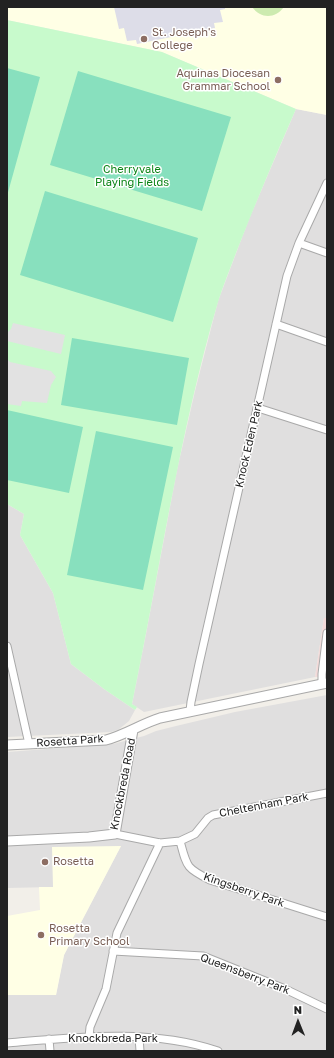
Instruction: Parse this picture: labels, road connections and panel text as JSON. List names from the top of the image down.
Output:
{
  "streets": {
    "street": [
      "Knock Eden Park",
      "Rosetta Park",
      "Knockbreda Road",
      "Cheltenham Park",
      "Kingsberry Park",
      "Queensberry Park",
      "Knockbreda Park"
    ]
  },
  "crossings": [
    ["Knock Eden Park", "Knockbreda Road"],
    ["Rosetta Park", "Knockbreda Road"],
    ["Knockbreda Road", "Cheltenham Park"],
    ["Cheltenham Park", "Kingsberry Park"]
  ],
  "parks": ["Cherryvale Playing Fields"],
  "places": [
    "St. Joseph's College",
    "Aquinas Diocesan Grammar School",
    "Rosetta",
    "Rosetta Primary School"
  ],
  "north": "top"
}
